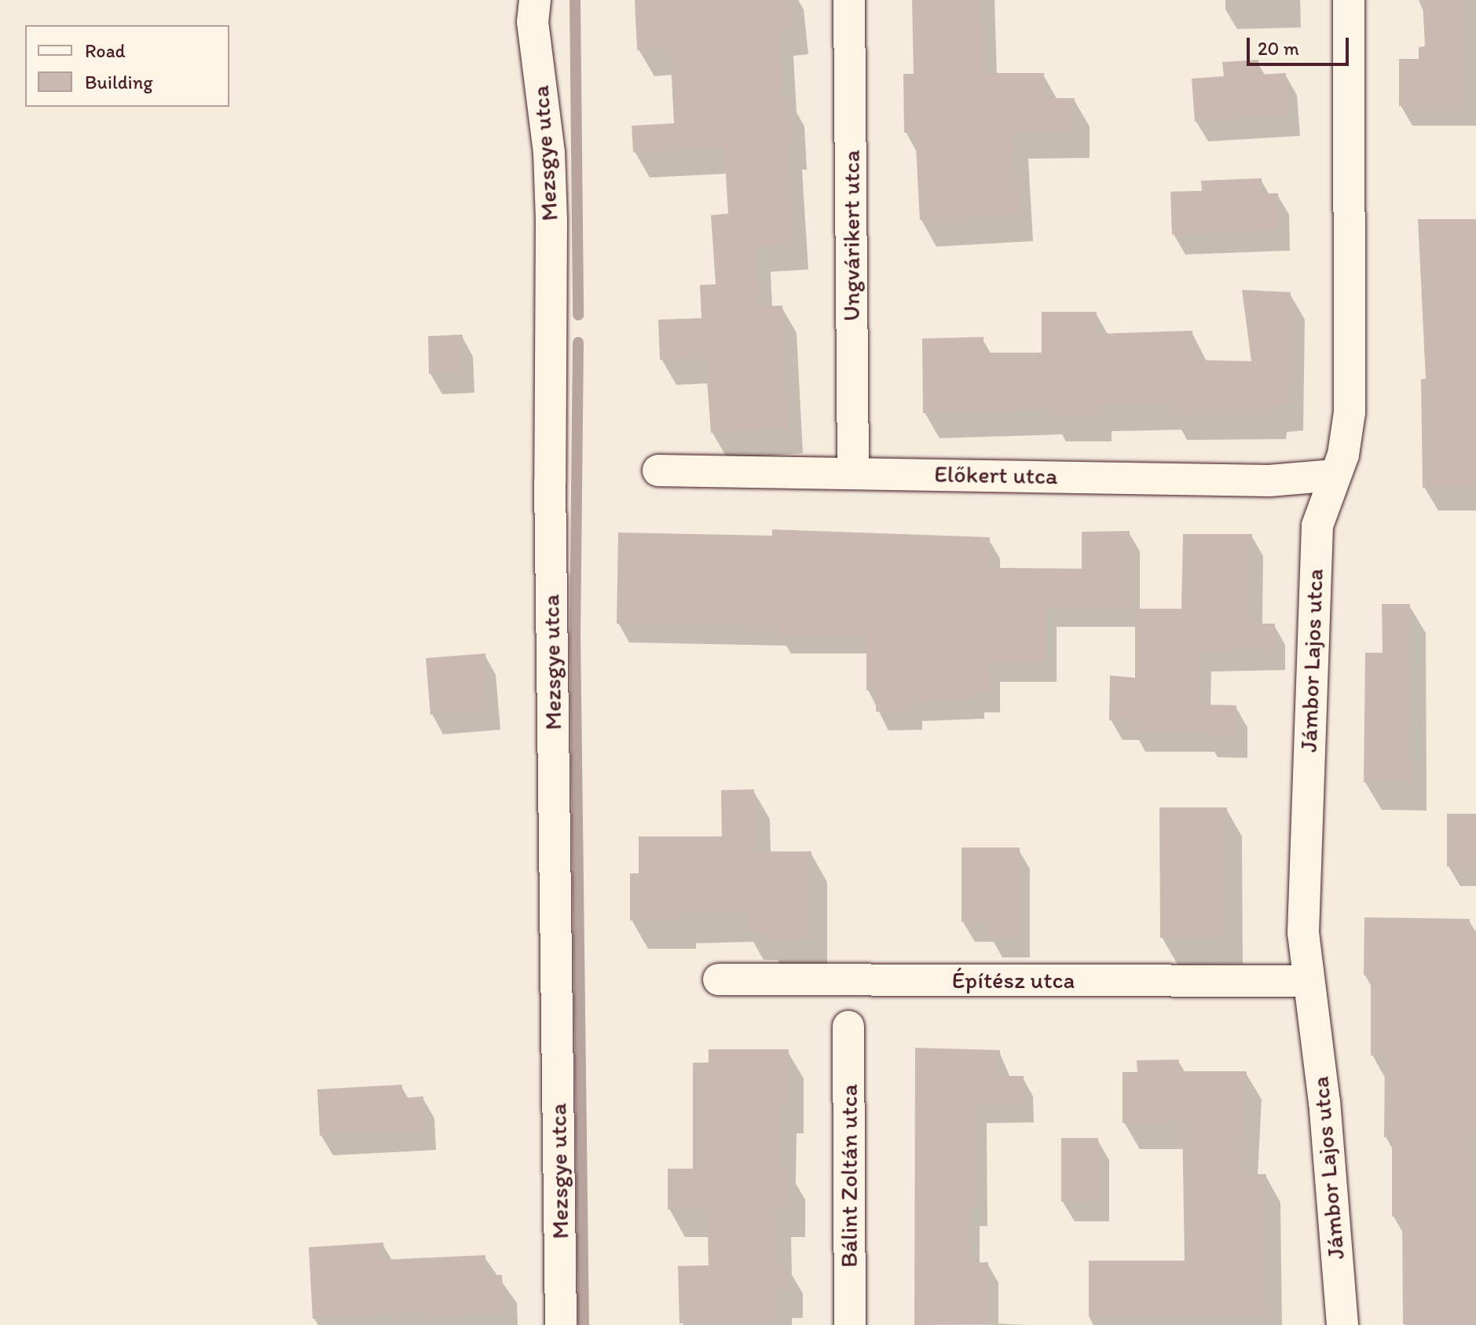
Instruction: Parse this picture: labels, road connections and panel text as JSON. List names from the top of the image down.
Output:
{
  "streets": {
    "street": [
      "Mezsgye utca",
      "Ungvárikert utca",
      "Előkert utca",
      "Jámbor Lajos utca",
      "Építész utca",
      "Bálint Zoltán utca"
    ]
  },
  "crossings": [
    ["Ungvárikert utca", "Előkert utca"],
    ["Előkert utca", "Jámbor Lajos utca"],
    ["Jámbor Lajos utca", "Építész utca"]
  ],
  "legend": ["Road", "Building"],
  "scale_bar": "20 m"
}
